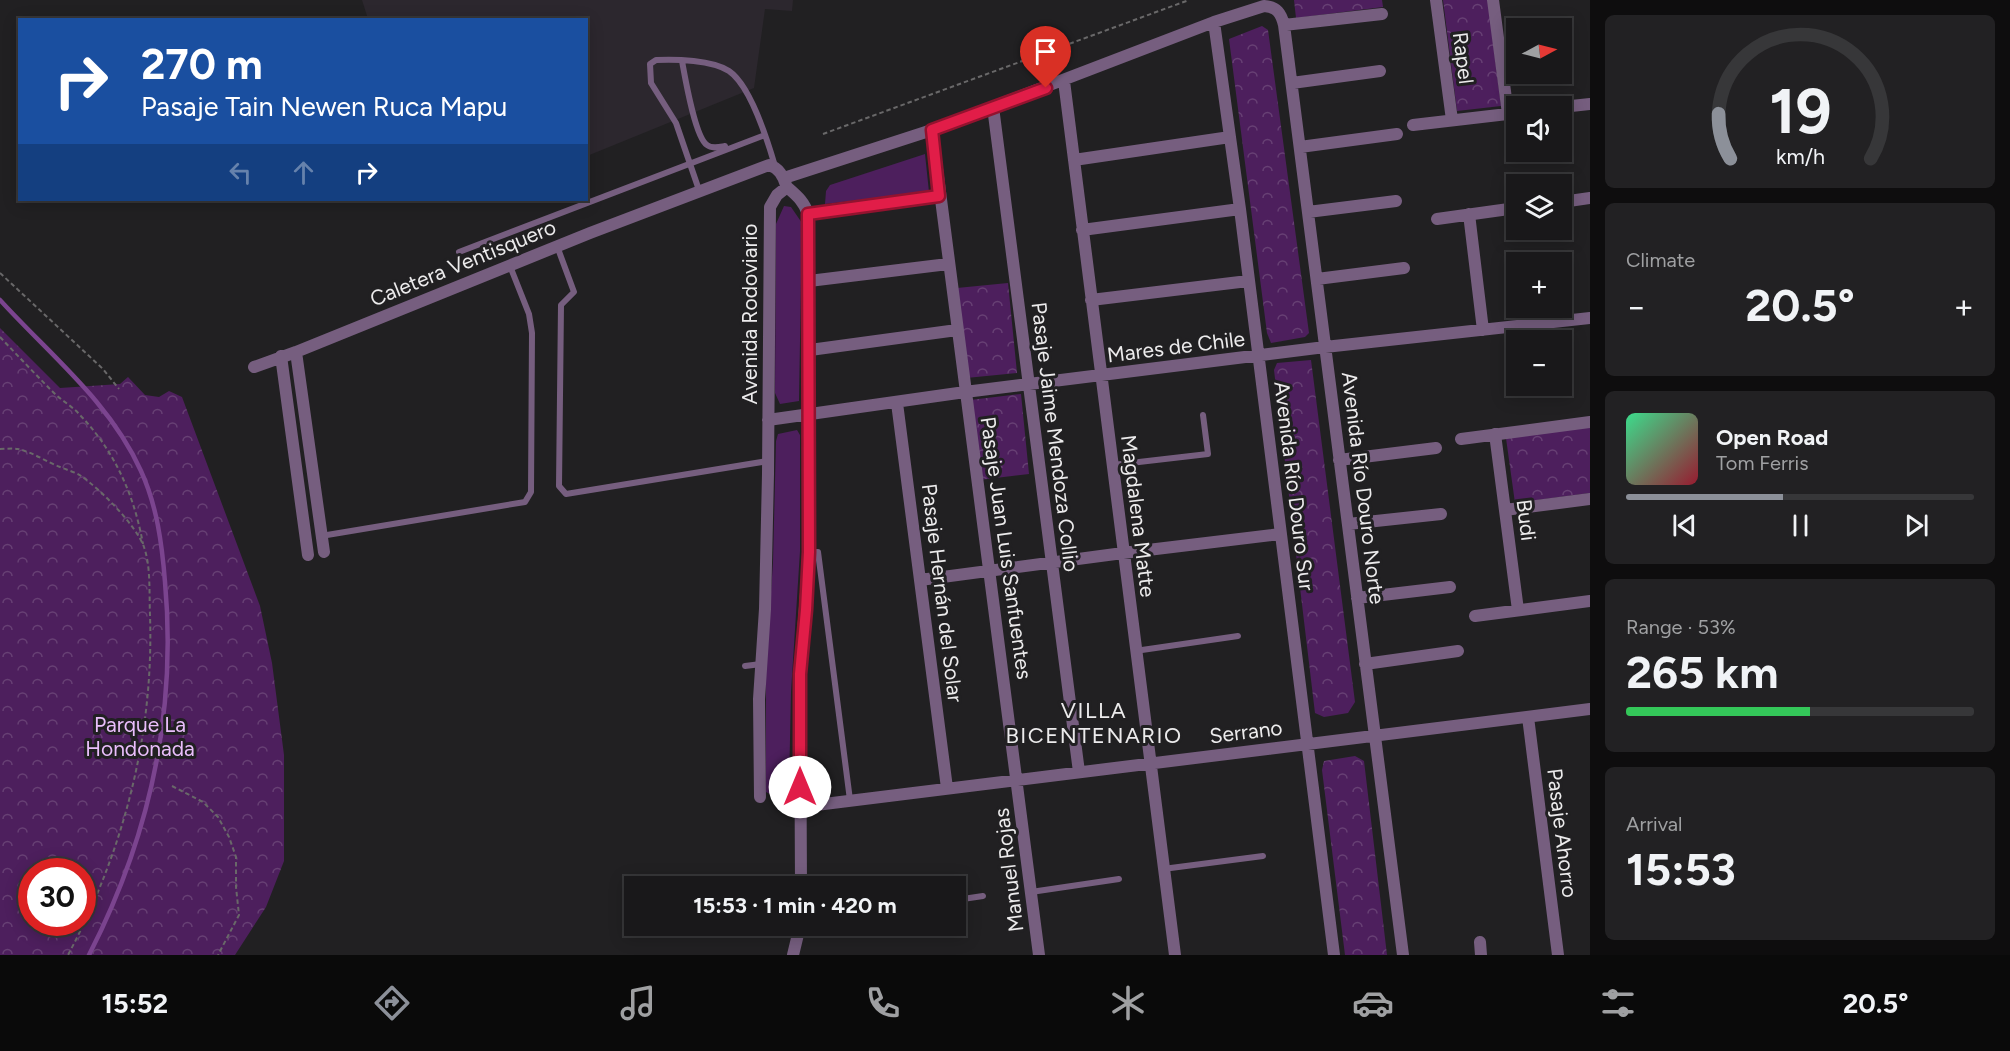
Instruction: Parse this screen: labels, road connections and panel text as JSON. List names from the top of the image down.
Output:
{
  "streets": {
    "street": [
      "Rapel",
      "Caletera Ventisquero",
      "Avenida Rodoviario",
      "Mares de Chile",
      "Pasaje Jaime Mendoza Collio",
      "Avenida Río Douro Sur",
      "Avenida Río Douro Norte",
      "Magdalena Matte",
      "Budi",
      "Pasaje Juan Luis Sanfuentes",
      "Pasaje Hernán del Solar",
      "Serrano",
      "Pasaje Ahorro",
      "Manuel Rojas"
    ]
  },
  "crossings": [
    ["Avenida Rodoviario", "Mares de Chile"],
    ["Mares de Chile", "Pasaje Jaime Mendoza Collio"],
    ["Mares de Chile", "Avenida Río Douro Sur"],
    ["Mares de Chile", "Avenida Río Douro Norte"],
    ["Mares de Chile", "Magdalena Matte"],
    ["Mares de Chile", "Pasaje Juan Luis Sanfuentes"],
    ["Mares de Chile", "Pasaje Hernán del Solar"],
    ["Pasaje Jaime Mendoza Collio", "Serrano"],
    ["Avenida Río Douro Sur", "Serrano"],
    ["Avenida Río Douro Norte", "Serrano"],
    ["Magdalena Matte", "Serrano"],
    ["Pasaje Juan Luis Sanfuentes", "Serrano"],
    ["Pasaje Juan Luis Sanfuentes", "Manuel Rojas"],
    ["Pasaje Hernán del Solar", "Serrano"],
    ["Serrano", "Pasaje Ahorro"],
    ["Serrano", "Manuel Rojas"]
  ],
  "districts": ["VILLA BICENTENARIO"],
  "parks": ["Parque La Hondonada"],
  "north": "right",
  "page": {
    "map_buttons": ["+", "−"],
    "turn": ["270 m", "Pasaje Tain Newen Ruca Mapu"],
    "tile": [
      "Climate",
      ["Range · 53%", "265 km"],
      ["Arrival", "15:53"]
    ],
    "heat": ["−", "20.5°", "+"],
    "song": ["Open Road", "Tom Ferris"],
    "limit": "30",
    "trip": "15:53 · 1 min · 420 m",
    "tabs": ["15:52", "20.5°"],
    "gauge": ["19", "km/h"]
  }
}
